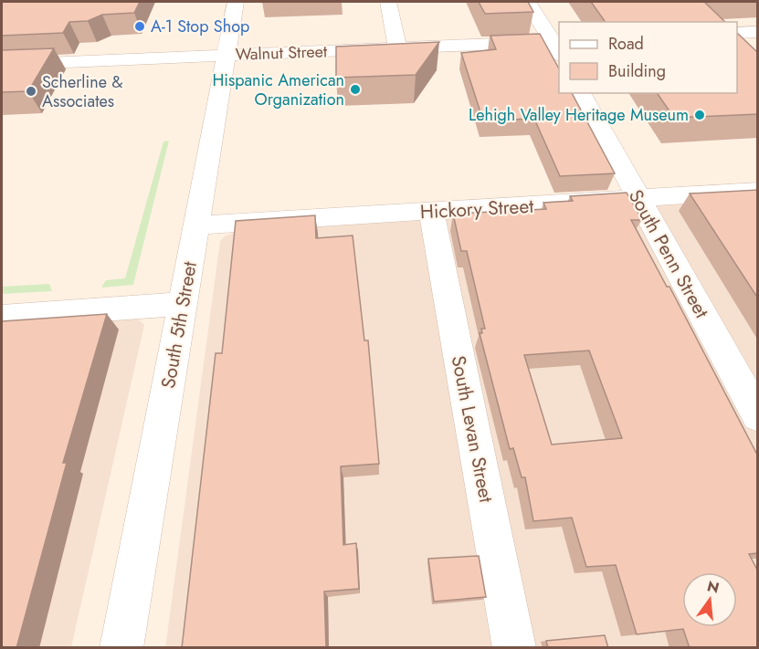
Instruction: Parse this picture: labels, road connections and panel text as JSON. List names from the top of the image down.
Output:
{
  "streets": {
    "street": [
      "Walnut Street",
      "Hickory Street",
      "South Penn Street",
      "South 5th Street",
      "South Levan Street"
    ]
  },
  "crossings": [
    ["Walnut Street", "South 5th Street"],
    ["Hickory Street", "South Penn Street"],
    ["Hickory Street", "South 5th Street"],
    ["Hickory Street", "South Levan Street"]
  ],
  "places": [
    "A-1 Stop Shop",
    "Hispanic American Organization",
    "Scherline & Associates",
    "Lehigh Valley Heritage Museum"
  ],
  "legend": ["Road", "Building"],
  "north": "top"
}
